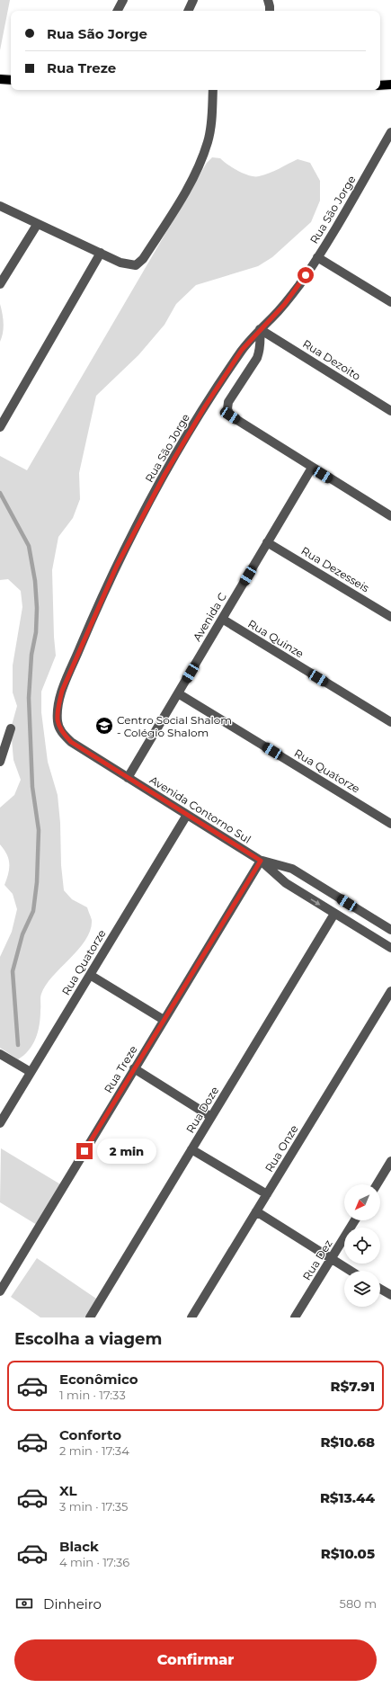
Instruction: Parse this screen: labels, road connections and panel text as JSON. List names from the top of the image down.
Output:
{
  "streets": {
    "street": [
      "Rua São Jorge",
      "Rua Dezoito",
      "Rua Dezesseis",
      "Avenida C",
      "Rua Quinze",
      "Rua Quatorze",
      "Avenida Contorno Sul",
      "Rua Treze",
      "Rua Doze",
      "Rua Onze",
      "Rua Dez"
    ]
  },
  "crossings": [
    ["Rua São Jorge", "Rua Dezoito"],
    ["Rua São Jorge", "Avenida C"],
    ["Rua São Jorge", "Avenida Contorno Sul"],
    ["Rua Dezesseis", "Avenida C"],
    ["Avenida C", "Rua Quinze"],
    ["Avenida C", "Rua Quatorze"],
    ["Avenida C", "Avenida Contorno Sul"],
    ["Rua Quatorze", "Avenida Contorno Sul"],
    ["Avenida Contorno Sul", "Rua Treze"],
    ["Avenida Contorno Sul", "Rua Doze"]
  ],
  "places": {
    "school or university": ["Centro Social Shalom - Colégio Shalom"]
  },
  "north": "bottom left",
  "page": {
    "banner": ["Rua São Jorge", "Rua Treze"],
    "bubble": "2 min",
    "heading": "Escolha a viagem",
    "list": [
      {
        "name": "Econômico",
        "note": "1 min · 17:33",
        "value": "R$7.91"
      },
      {
        "name": "Conforto",
        "note": "2 min · 17:34",
        "value": "R$10.68"
      },
      {
        "name": "XL",
        "note": "3 min · 17:35",
        "value": "R$13.44"
      },
      {
        "name": "Black",
        "note": "4 min · 17:36",
        "value": "R$10.05"
      }
    ],
    "pay": ["Dinheiro", "580 m"],
    "buttons": "Confirmar"
  }
}
